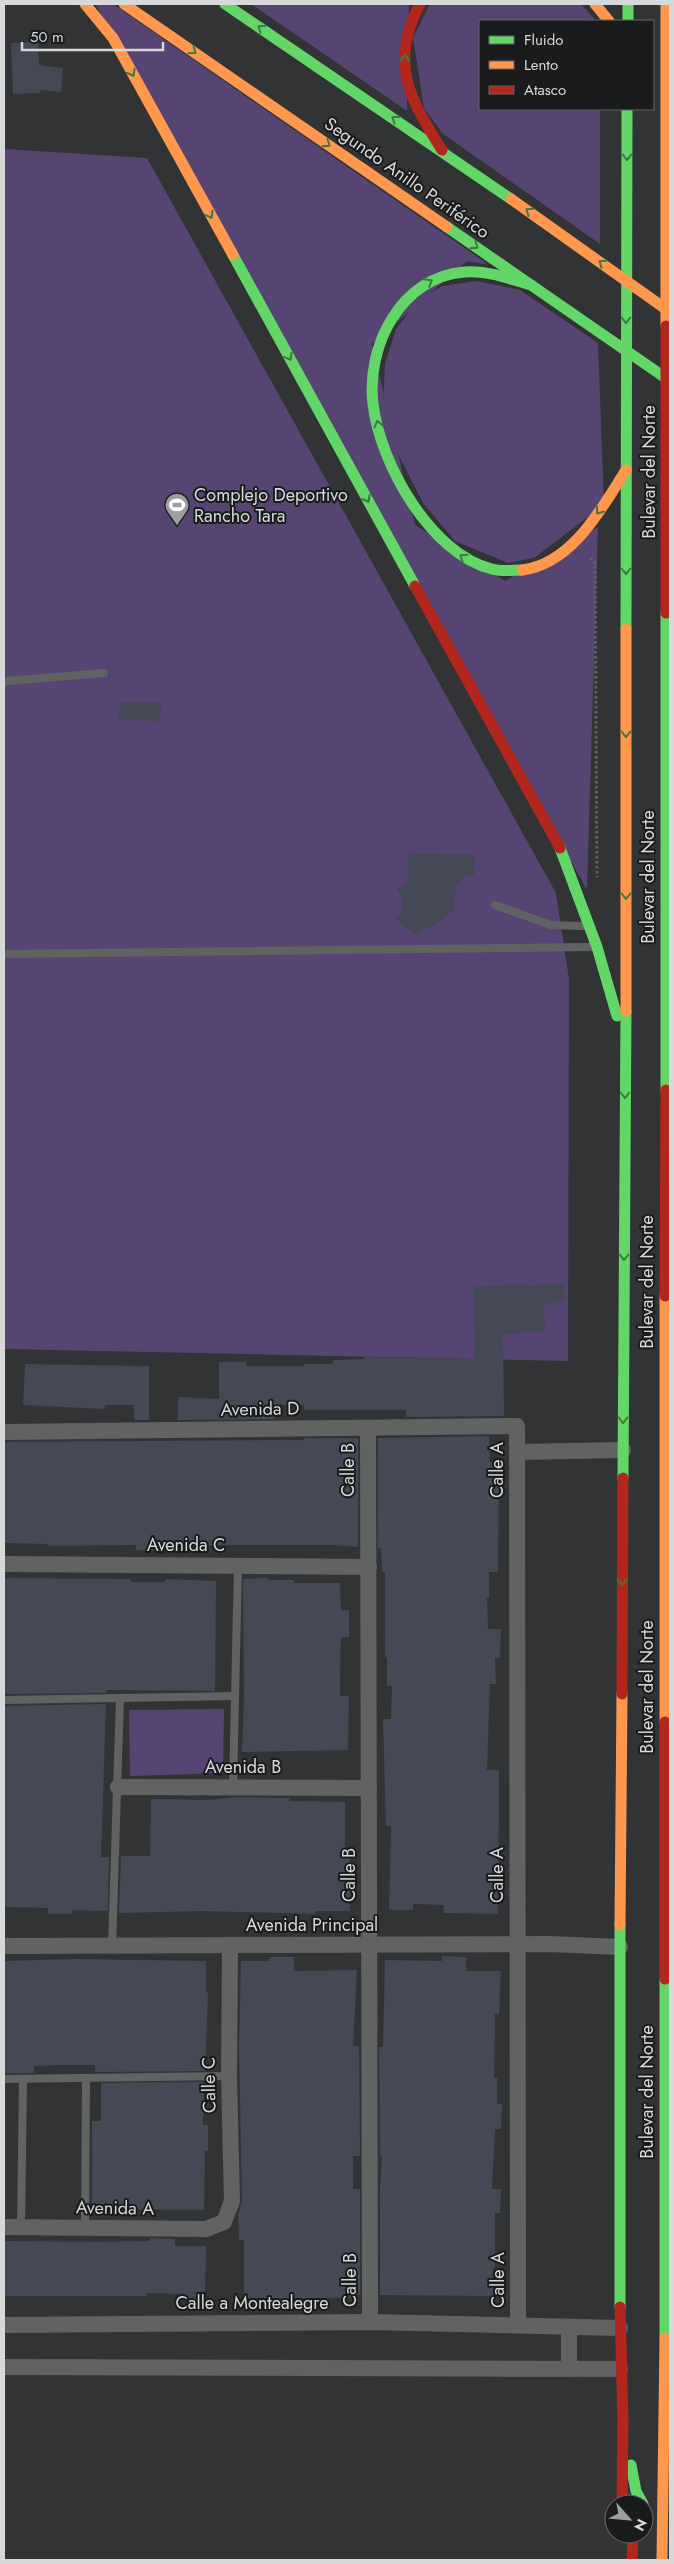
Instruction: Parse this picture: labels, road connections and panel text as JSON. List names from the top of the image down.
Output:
{
  "streets": {
    "main road": ["Segundo Anillo Periférico", "Bulevar del Norte"],
    "street": [
      "Avenida D",
      "Calle B",
      "Calle A",
      "Avenida C",
      "Avenida B",
      "Avenida Principal",
      "Calle C",
      "Avenida A",
      "Calle a Montealegre"
    ]
  },
  "crossings": [
    ["Bulevar del Norte", "Avenida Principal"],
    ["Bulevar del Norte", "Calle a Montealegre"],
    ["Avenida D", "Calle B"],
    ["Avenida D", "Calle A"],
    ["Calle B", "Avenida C"],
    ["Calle B", "Avenida B"],
    ["Calle B", "Avenida Principal"],
    ["Calle B", "Calle a Montealegre"],
    ["Calle A", "Avenida Principal"],
    ["Calle A", "Calle a Montealegre"],
    ["Avenida Principal", "Calle C"],
    ["Calle C", "Avenida A"]
  ],
  "places": {
    "sports": ["Complejo Deportivo Rancho Tara"]
  },
  "legend": ["Fluido", "Lento", "Atasco"],
  "scale_bar": "50 m",
  "north": "bottom right"
}
